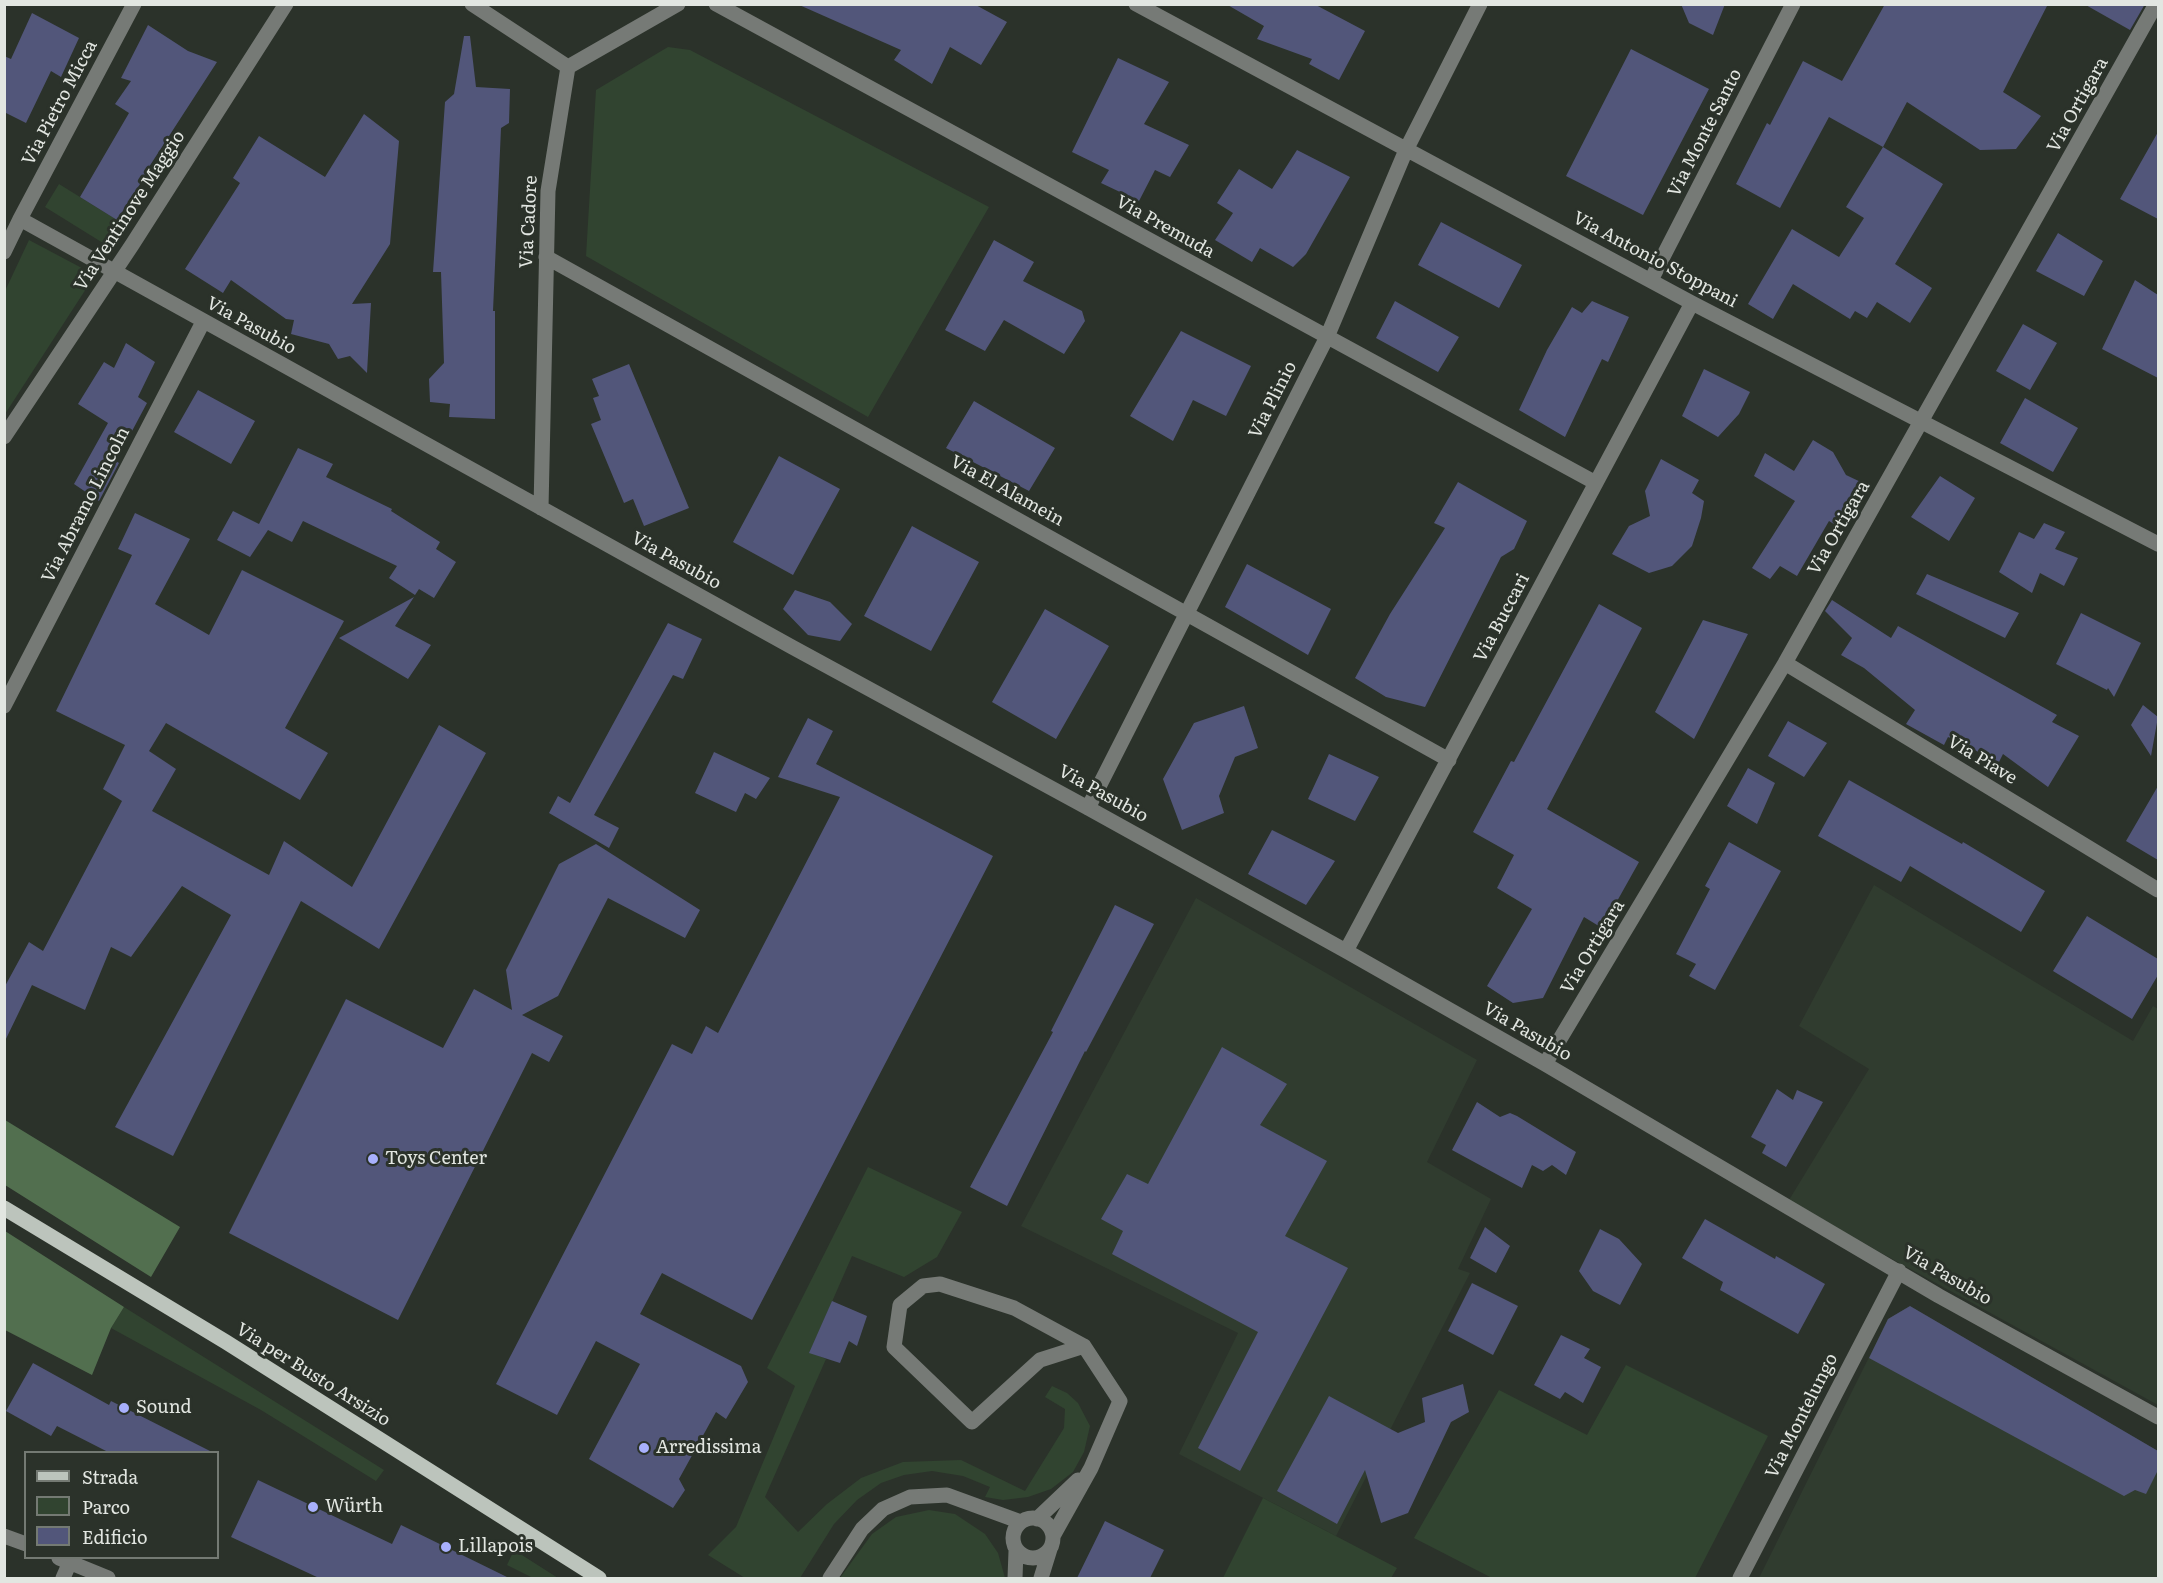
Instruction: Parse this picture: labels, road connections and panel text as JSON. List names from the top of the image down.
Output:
{
  "streets": {
    "main road": ["Via per Busto Arsizio"],
    "street": [
      "Via Pietro Micca",
      "Via Ortigara",
      "Via Monte Santo",
      "Via Ventinove Maggio",
      "Via Cadore",
      "Via Premuda",
      "Via Antonio Stoppani",
      "Via Pasubio",
      "Via Plinio",
      "Via El Alamein",
      "Via Abramo Lincoln",
      "Via Buccari",
      "Via Piave",
      "Via Montelungo"
    ]
  },
  "crossings": [
    ["Via Pietro Micca", "Via Pasubio"],
    ["Via Ortigara", "Via Antonio Stoppani"],
    ["Via Ortigara", "Via Pasubio"],
    ["Via Ortigara", "Via Piave"],
    ["Via Monte Santo", "Via Antonio Stoppani"],
    ["Via Ventinove Maggio", "Via Pasubio"],
    ["Via Cadore", "Via Pasubio"],
    ["Via Cadore", "Via El Alamein"],
    ["Via Premuda", "Via Plinio"],
    ["Via Premuda", "Via Buccari"],
    ["Via Antonio Stoppani", "Via Plinio"],
    ["Via Antonio Stoppani", "Via Buccari"],
    ["Via Pasubio", "Via Plinio"],
    ["Via Pasubio", "Via Abramo Lincoln"],
    ["Via Pasubio", "Via Buccari"],
    ["Via Pasubio", "Via Montelungo"],
    ["Via Plinio", "Via El Alamein"],
    ["Via El Alamein", "Via Buccari"]
  ],
  "places": [
    "Toys Center",
    "Sound",
    "Arredissima",
    "Würth",
    "Lillapois"
  ],
  "legend": ["Strada", "Parco", "Edificio"]
}
